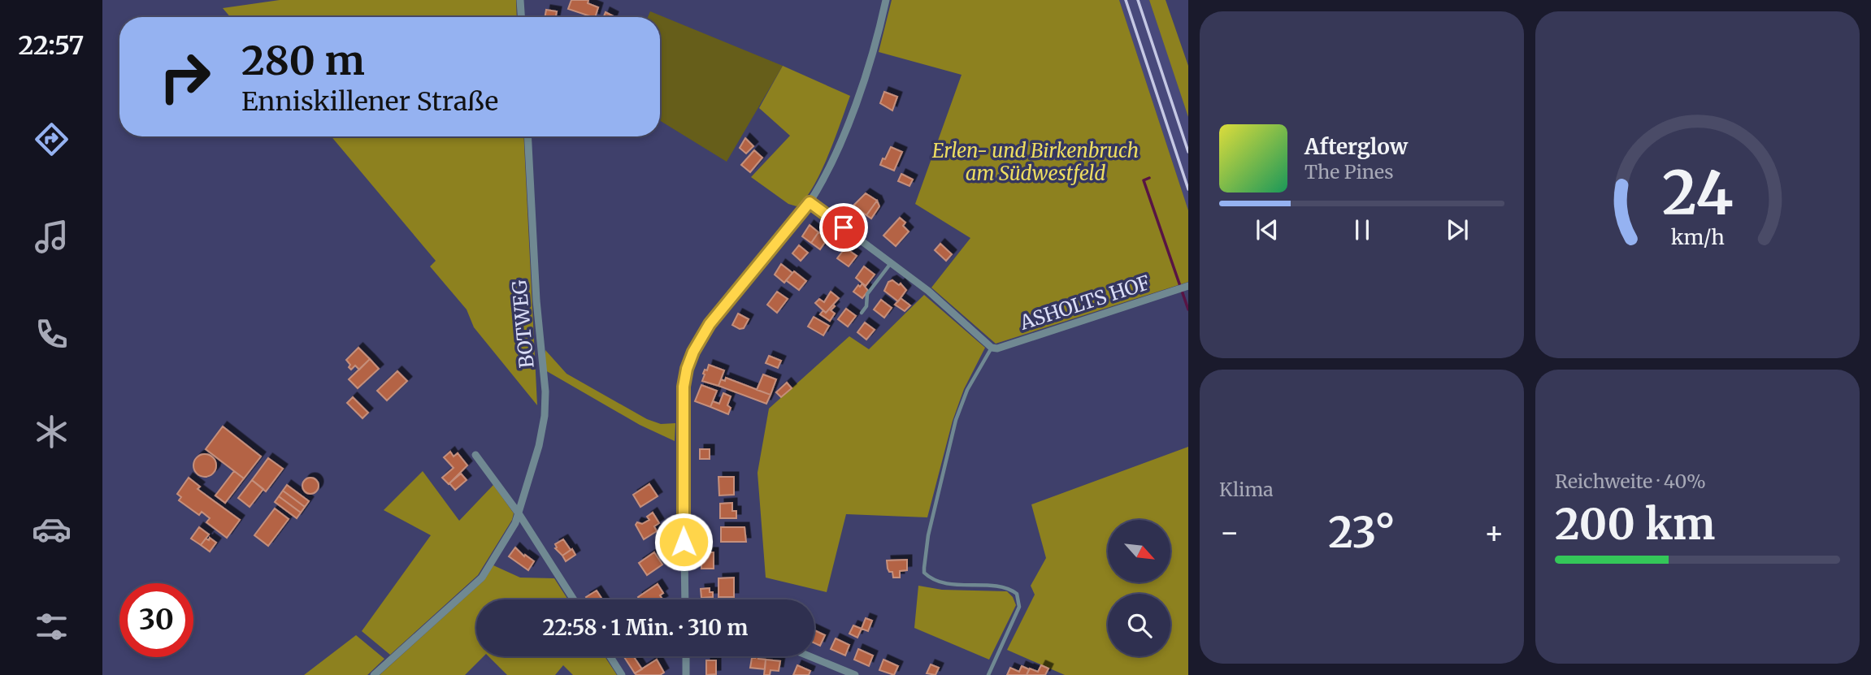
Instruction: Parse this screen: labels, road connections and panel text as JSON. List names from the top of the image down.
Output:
{
  "streets": {
    "street": ["ASHOLTS HOF", "BOTWEG"]
  },
  "parks": ["Erlen- und Birkenbruch am Südwestfeld"],
  "north": "bottom right",
  "page": {
    "tabs": "22:57",
    "turn": ["280 m", "Enniskillener Straße"],
    "song": ["Afterglow", "The Pines"],
    "tile": [
      "Klima",
      ["Reichweite · 40%", "200 km"]
    ],
    "heat": ["−", "23°", "+"],
    "limit": "30",
    "trip": "22:58 · 1 Min. · 310 m",
    "gauge": ["24", "km/h"]
  }
}
